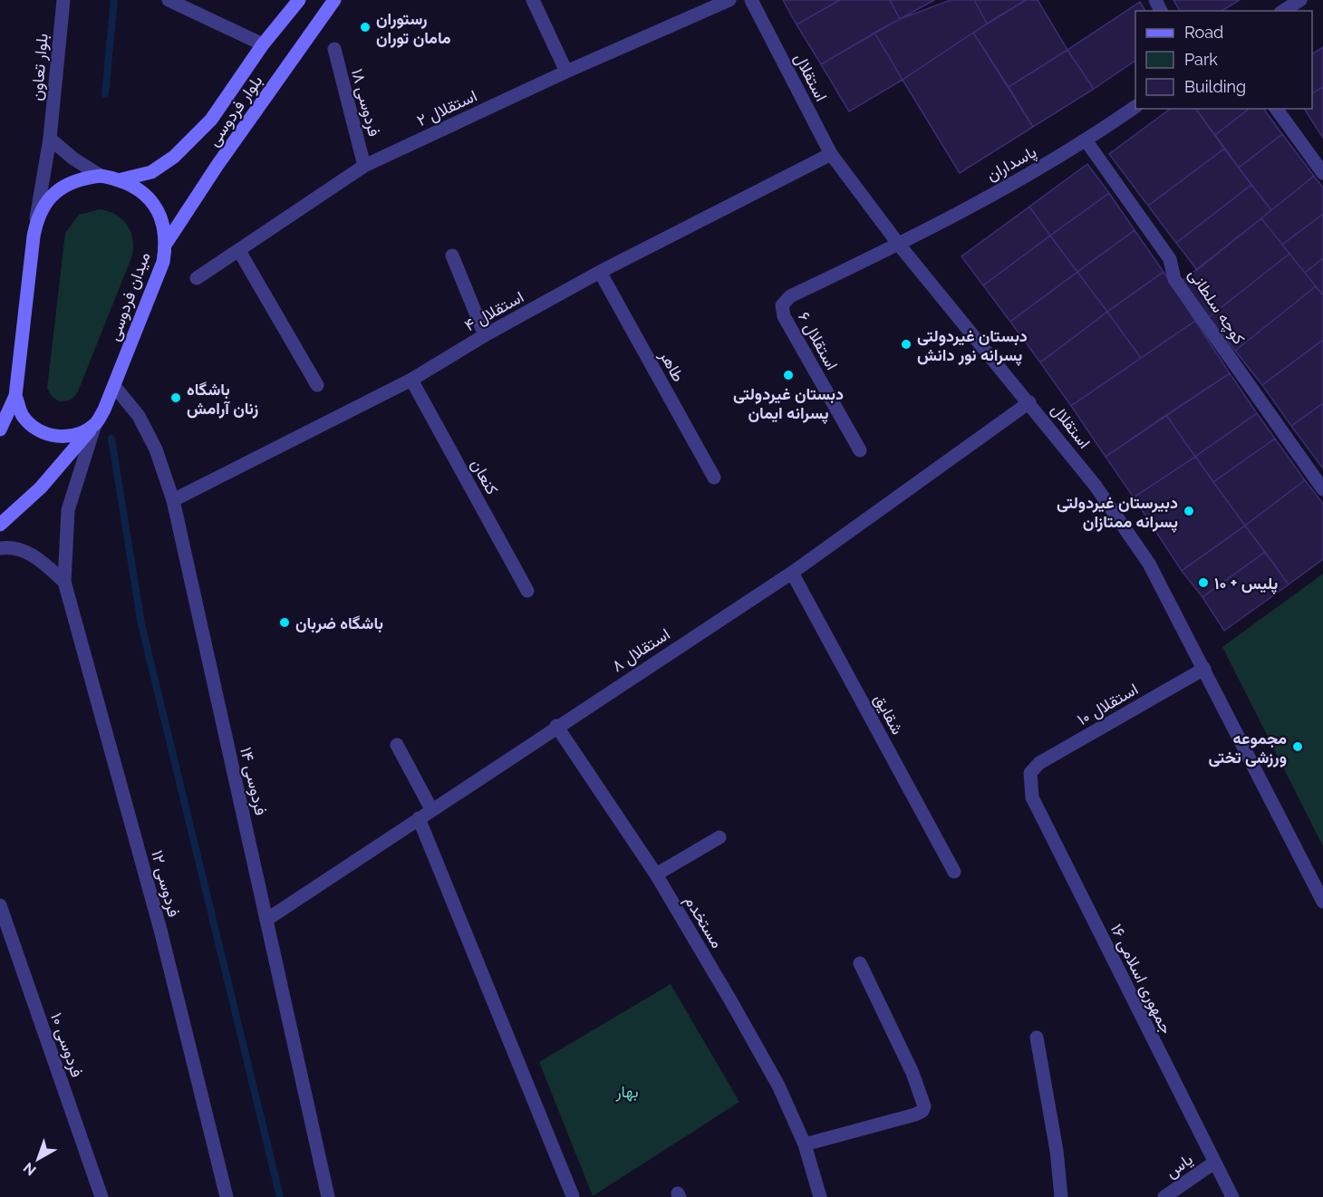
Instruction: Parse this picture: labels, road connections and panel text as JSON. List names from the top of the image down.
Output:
{
  "streets": {
    "main road": ["بلوار فردوسی", "میدان فردوسی"],
    "street": [
      "بلوار تعاون",
      "استقلال",
      "فردوسی ۱۸",
      "استقلال ۲",
      "پاسداران",
      "کوچه سلطانی",
      "استقلال ۴",
      "استقلال ۶",
      "طاهر",
      "کنعان",
      "استقلال ۸",
      "استقلال ۱۰",
      "شقایق",
      "فردوسی ۱۴",
      "فردوسی ۱۲",
      "مستخدم",
      "جمهوری اسلامی ۱۶",
      "فردوسی ۱۰",
      "یاس"
    ]
  },
  "crossings": [
    ["بلوار تعاون", "میدان فردوسی"],
    ["استقلال", "پاسداران"],
    ["استقلال", "استقلال ۴"],
    ["استقلال", "استقلال ۶"],
    ["استقلال", "استقلال ۸"],
    ["استقلال", "استقلال ۱۰"],
    ["فردوسی ۱۸", "استقلال ۲"],
    ["بلوار فردوسی", "میدان فردوسی"],
    ["پاسداران", "کوچه سلطانی"],
    ["پاسداران", "استقلال ۶"],
    ["میدان فردوسی", "فردوسی ۱۴"],
    ["استقلال ۴", "طاهر"],
    ["استقلال ۴", "کنعان"],
    ["استقلال ۴", "فردوسی ۱۴"],
    ["استقلال ۸", "شقایق"],
    ["استقلال ۸", "فردوسی ۱۴"],
    ["استقلال ۸", "مستخدم"],
    ["استقلال ۱۰", "جمهوری اسلامی ۱۶"],
    ["جمهوری اسلامی ۱۶", "یاس"]
  ],
  "parks": ["بهار"],
  "places": [
    "رستوران مامان توران",
    "دبستان غیردولتی پسرانه نور دانش",
    "دبستان غیردولتی پسرانه ایمان",
    "باشگاه زنان آرامش",
    "دبیرستان غیردولتی پسرانه ممتازان",
    "پلیس + ۱۰",
    "باشگاه ضربان",
    "مجموعه ورزشی تختی"
  ],
  "legend": ["Road", "Park", "Building"],
  "north": "bottom left"
}
